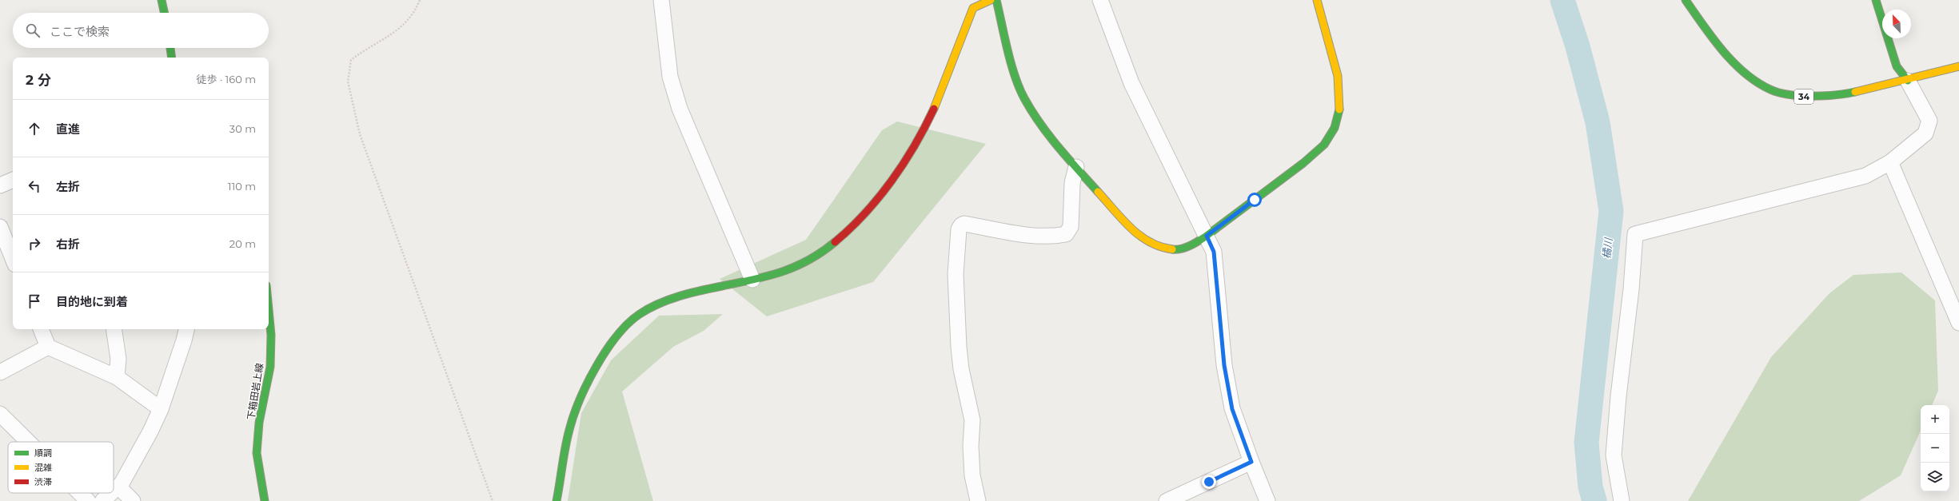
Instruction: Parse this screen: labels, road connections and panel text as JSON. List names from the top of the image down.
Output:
{
  "streets": {
    "street": ["34", "下箱田岩上線"]
  },
  "water": ["橘川"],
  "legend": ["順調", "混雑", "渋滞"],
  "north": "top left",
  "page": {
    "search": "ここで検索",
    "heading": ["2 分", "徒歩 · 160 m"],
    "list": [
      ["直進", "30 m"],
      ["左折", "110 m"],
      ["右折", "20 m"],
      "目的地に到着"
    ],
    "map_buttons": ["+", "−"]
  }
}
